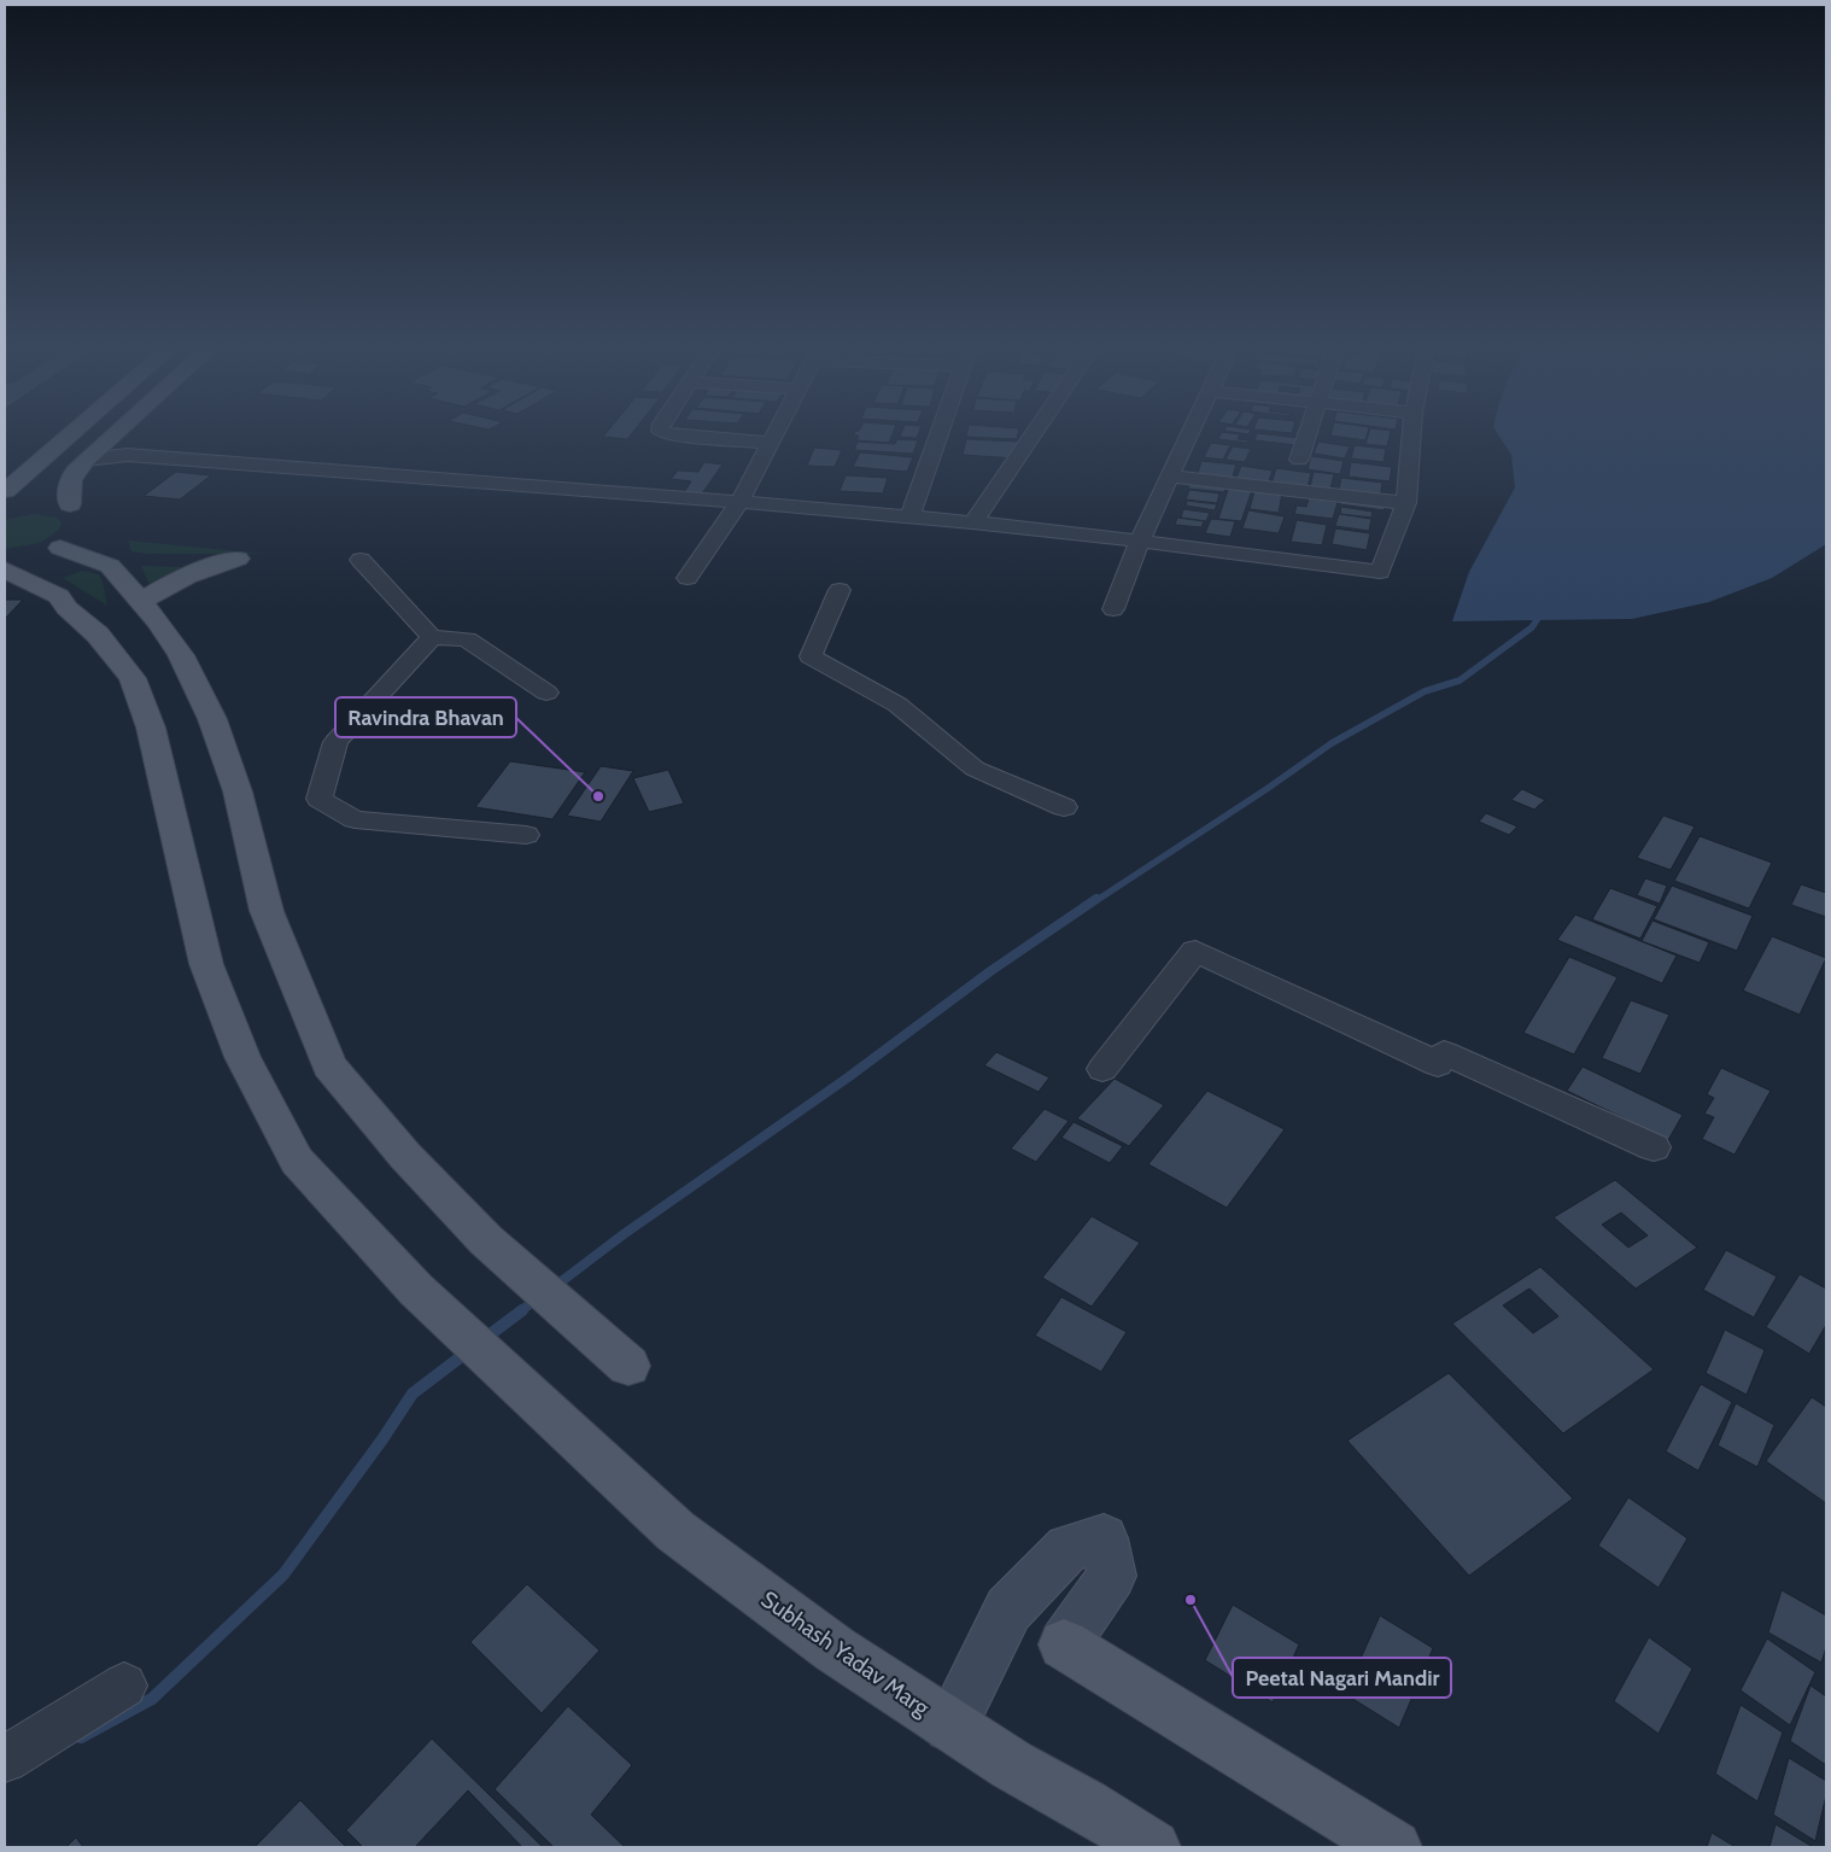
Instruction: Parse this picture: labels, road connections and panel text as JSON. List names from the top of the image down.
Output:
{
  "streets": {
    "main road": ["Subhash Yadav Marg"]
  },
  "places": ["Ravindra Bhavan", "Peetal Nagari Mandir"]
}
